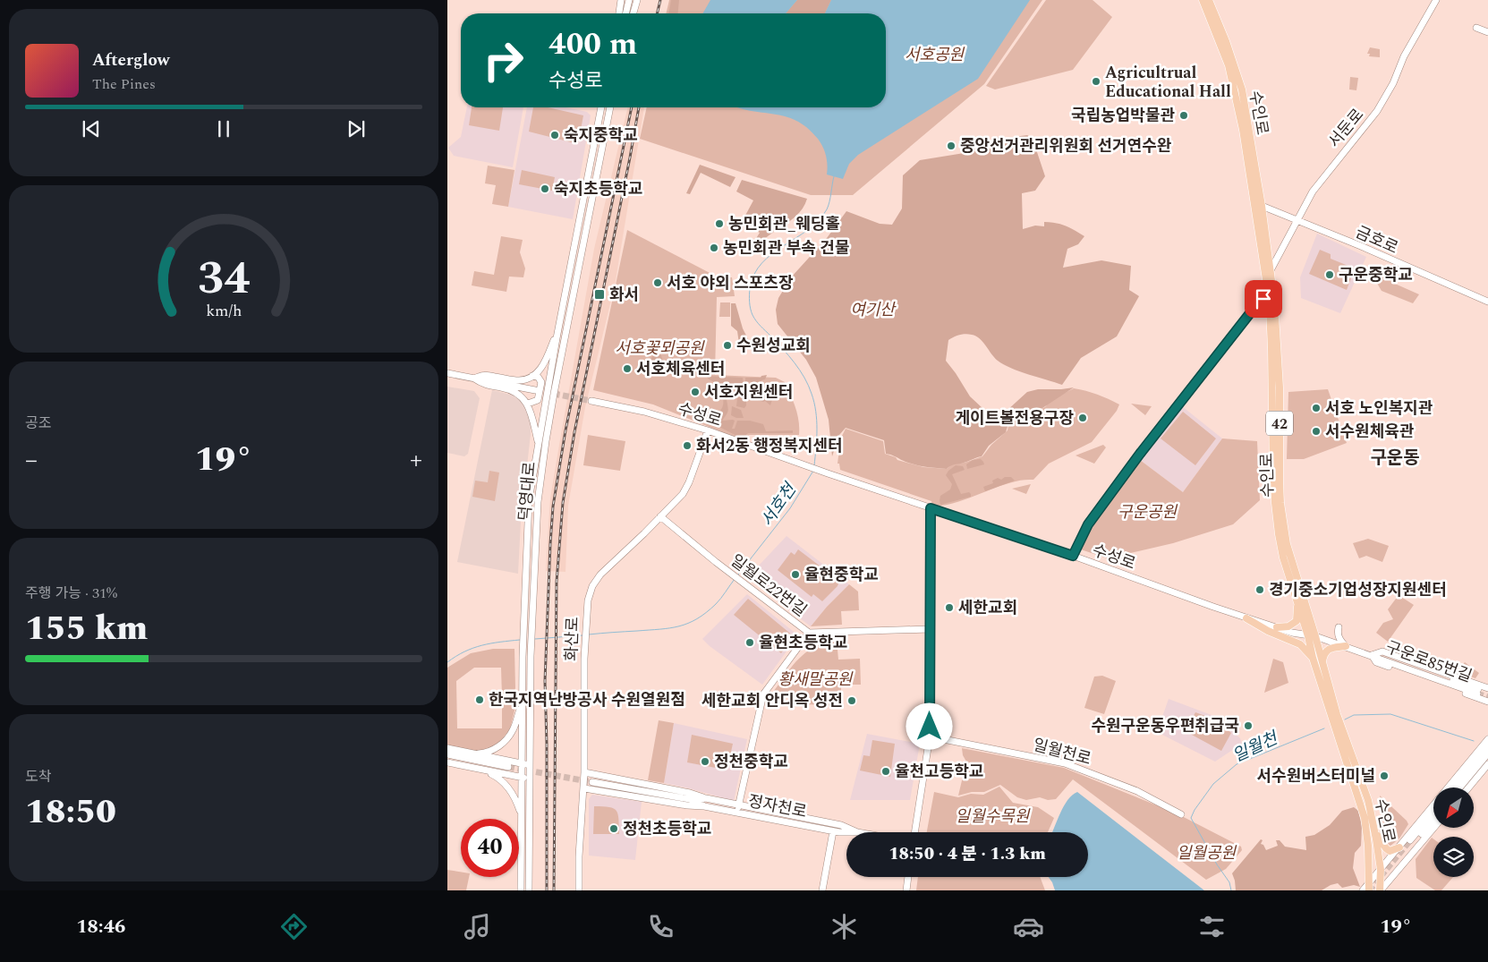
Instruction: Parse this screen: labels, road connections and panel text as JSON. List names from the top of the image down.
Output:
{
  "streets": {
    "main road": ["수인로", "42"],
    "street": [
      "서둔로",
      "금호로",
      "수성로",
      "덕영대로",
      "일월로22번길",
      "화산로",
      "구운로85번길",
      "일월천로",
      "정자천로"
    ]
  },
  "crossings": [
    ["수인로", "서둔로"],
    ["수인로", "금호로"],
    ["수인로", "수성로"],
    ["수인로", "구운로85번길"],
    ["서둔로", "금호로"],
    ["수성로", "화산로"],
    ["수성로", "구운로85번길"],
    ["일월로22번길", "화산로"]
  ],
  "districts": ["구운동"],
  "water": ["서호천", "일월천"],
  "parks": [
    "서호공원",
    "여기산",
    "서호꽃뫼공원",
    "구운공원",
    "황새말공원",
    "일월수목원",
    "일월공원"
  ],
  "places": {
    "other": [
      "Agricultrual Educational Hall",
      "국립농업박물관",
      "숙지중학교",
      "중앙선거관리위원회 선거연수완",
      "숙지초등학교",
      "농민회관_웨딩홀",
      "농민회관 부속 건물",
      "구운중학교",
      "서호 야외 스포츠장",
      "수원성교회",
      "서호체육센터",
      "서호지원센터",
      "서호 노인복지관",
      "게이트볼전용구장",
      "서수원체육관",
      "화서2동 행정복지센터",
      "율현중학교",
      "경기중소기업성장지원센터",
      "세한교회",
      "율현초등학교",
      "한국지역난방공사 수원열원점",
      "세한교회 안디옥 성전",
      "수원구운동우편취급국",
      "정천중학교",
      "율천고등학교",
      "서수원버스터미널",
      "정천초등학교"
    ],
    "transit": ["화서"]
  },
  "north": "bottom left",
  "page": {
    "turn": ["400 m", "수성로"],
    "song": ["Afterglow", "The Pines"],
    "tile": [
      "공조",
      ["주행 가능 · 31%", "155 km"],
      ["도착", "18:50"]
    ],
    "heat": ["−", "19°", "+"],
    "limit": "40",
    "trip": "18:50 · 4 분 · 1.3 km",
    "tabs": ["18:46", "19°"],
    "gauge": ["34", "km/h"]
  }
}
